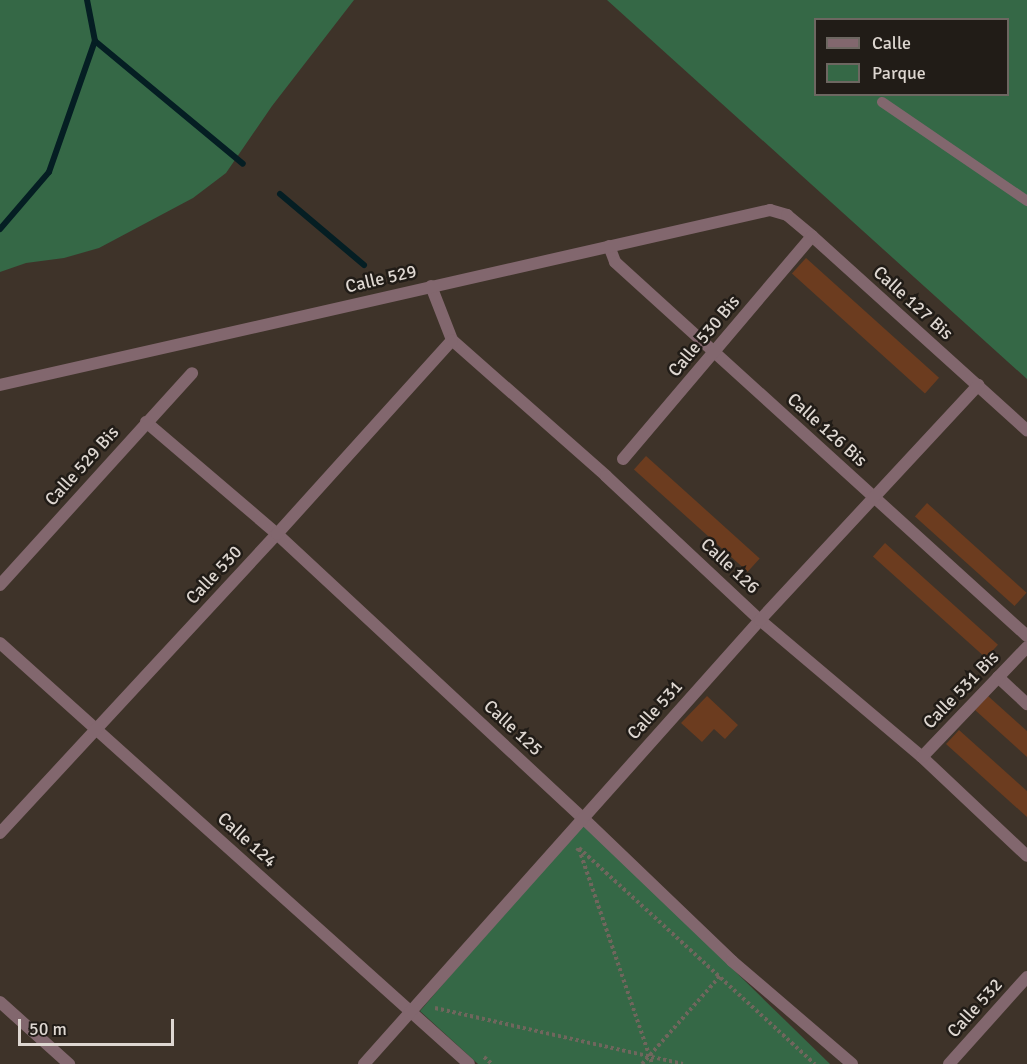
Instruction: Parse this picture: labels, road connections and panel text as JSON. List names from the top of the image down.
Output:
{
  "streets": {
    "street": [
      "Calle 529",
      "Calle 127 Bis",
      "Calle 530 Bis",
      "Calle 126 Bis",
      "Calle 529 Bis",
      "Calle 126",
      "Calle 530",
      "Calle 531 Bis",
      "Calle 531",
      "Calle 125",
      "Calle 124",
      "Calle 532"
    ]
  },
  "crossings": [
    ["Calle 529", "Calle 127 Bis"],
    ["Calle 529", "Calle 126 Bis"],
    ["Calle 529", "Calle 126"],
    ["Calle 127 Bis", "Calle 530 Bis"],
    ["Calle 127 Bis", "Calle 531"],
    ["Calle 530 Bis", "Calle 126 Bis"],
    ["Calle 126 Bis", "Calle 531"],
    ["Calle 529 Bis", "Calle 125"],
    ["Calle 126", "Calle 530"],
    ["Calle 126", "Calle 531 Bis"],
    ["Calle 126", "Calle 531"],
    ["Calle 530", "Calle 125"],
    ["Calle 530", "Calle 124"],
    ["Calle 531", "Calle 125"],
    ["Calle 531", "Calle 124"]
  ],
  "legend": ["Calle", "Parque"],
  "scale_bar": "50 m"
}
